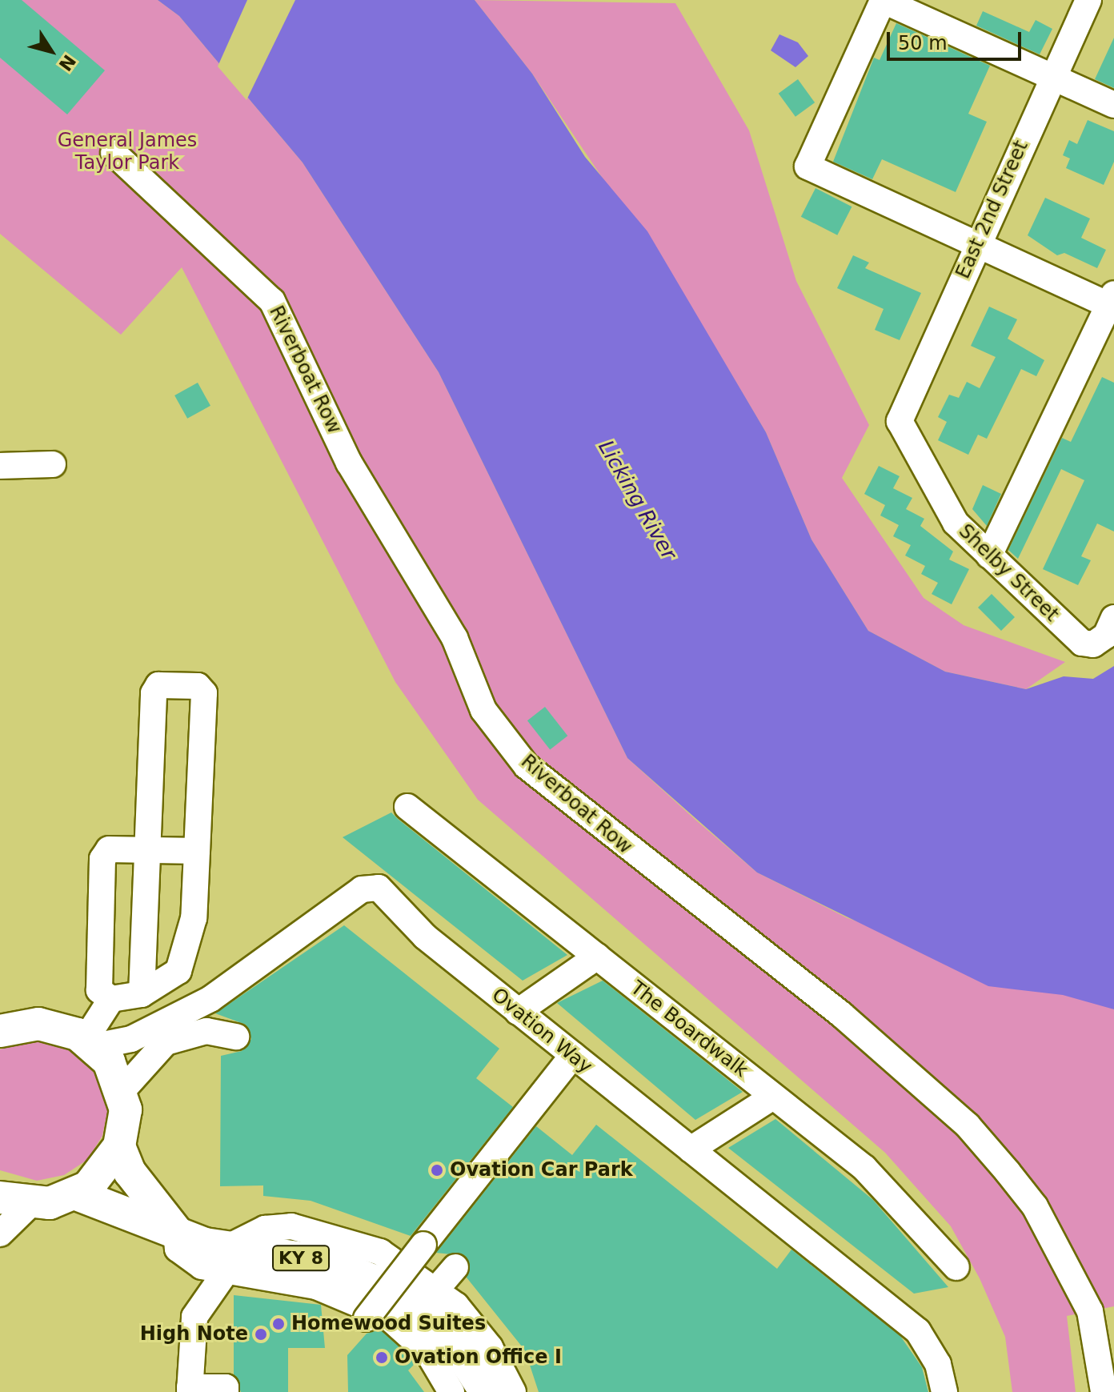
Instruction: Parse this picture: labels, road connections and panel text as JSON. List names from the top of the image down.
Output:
{
  "streets": {
    "main road": ["KY 8"],
    "street": [
      "East 2nd Street",
      "Riverboat Row",
      "Shelby Street",
      "The Boardwalk",
      "Ovation Way"
    ]
  },
  "crossings": [
    ["East 2nd Street", "Shelby Street"]
  ],
  "water": ["Licking River"],
  "parks": ["General James Taylor Park"],
  "places": [
    "Ovation Car Park",
    "Homewood Suites",
    "High Note",
    "Ovation Office I"
  ],
  "scale_bar": "50 m",
  "north": "bottom right"
}
